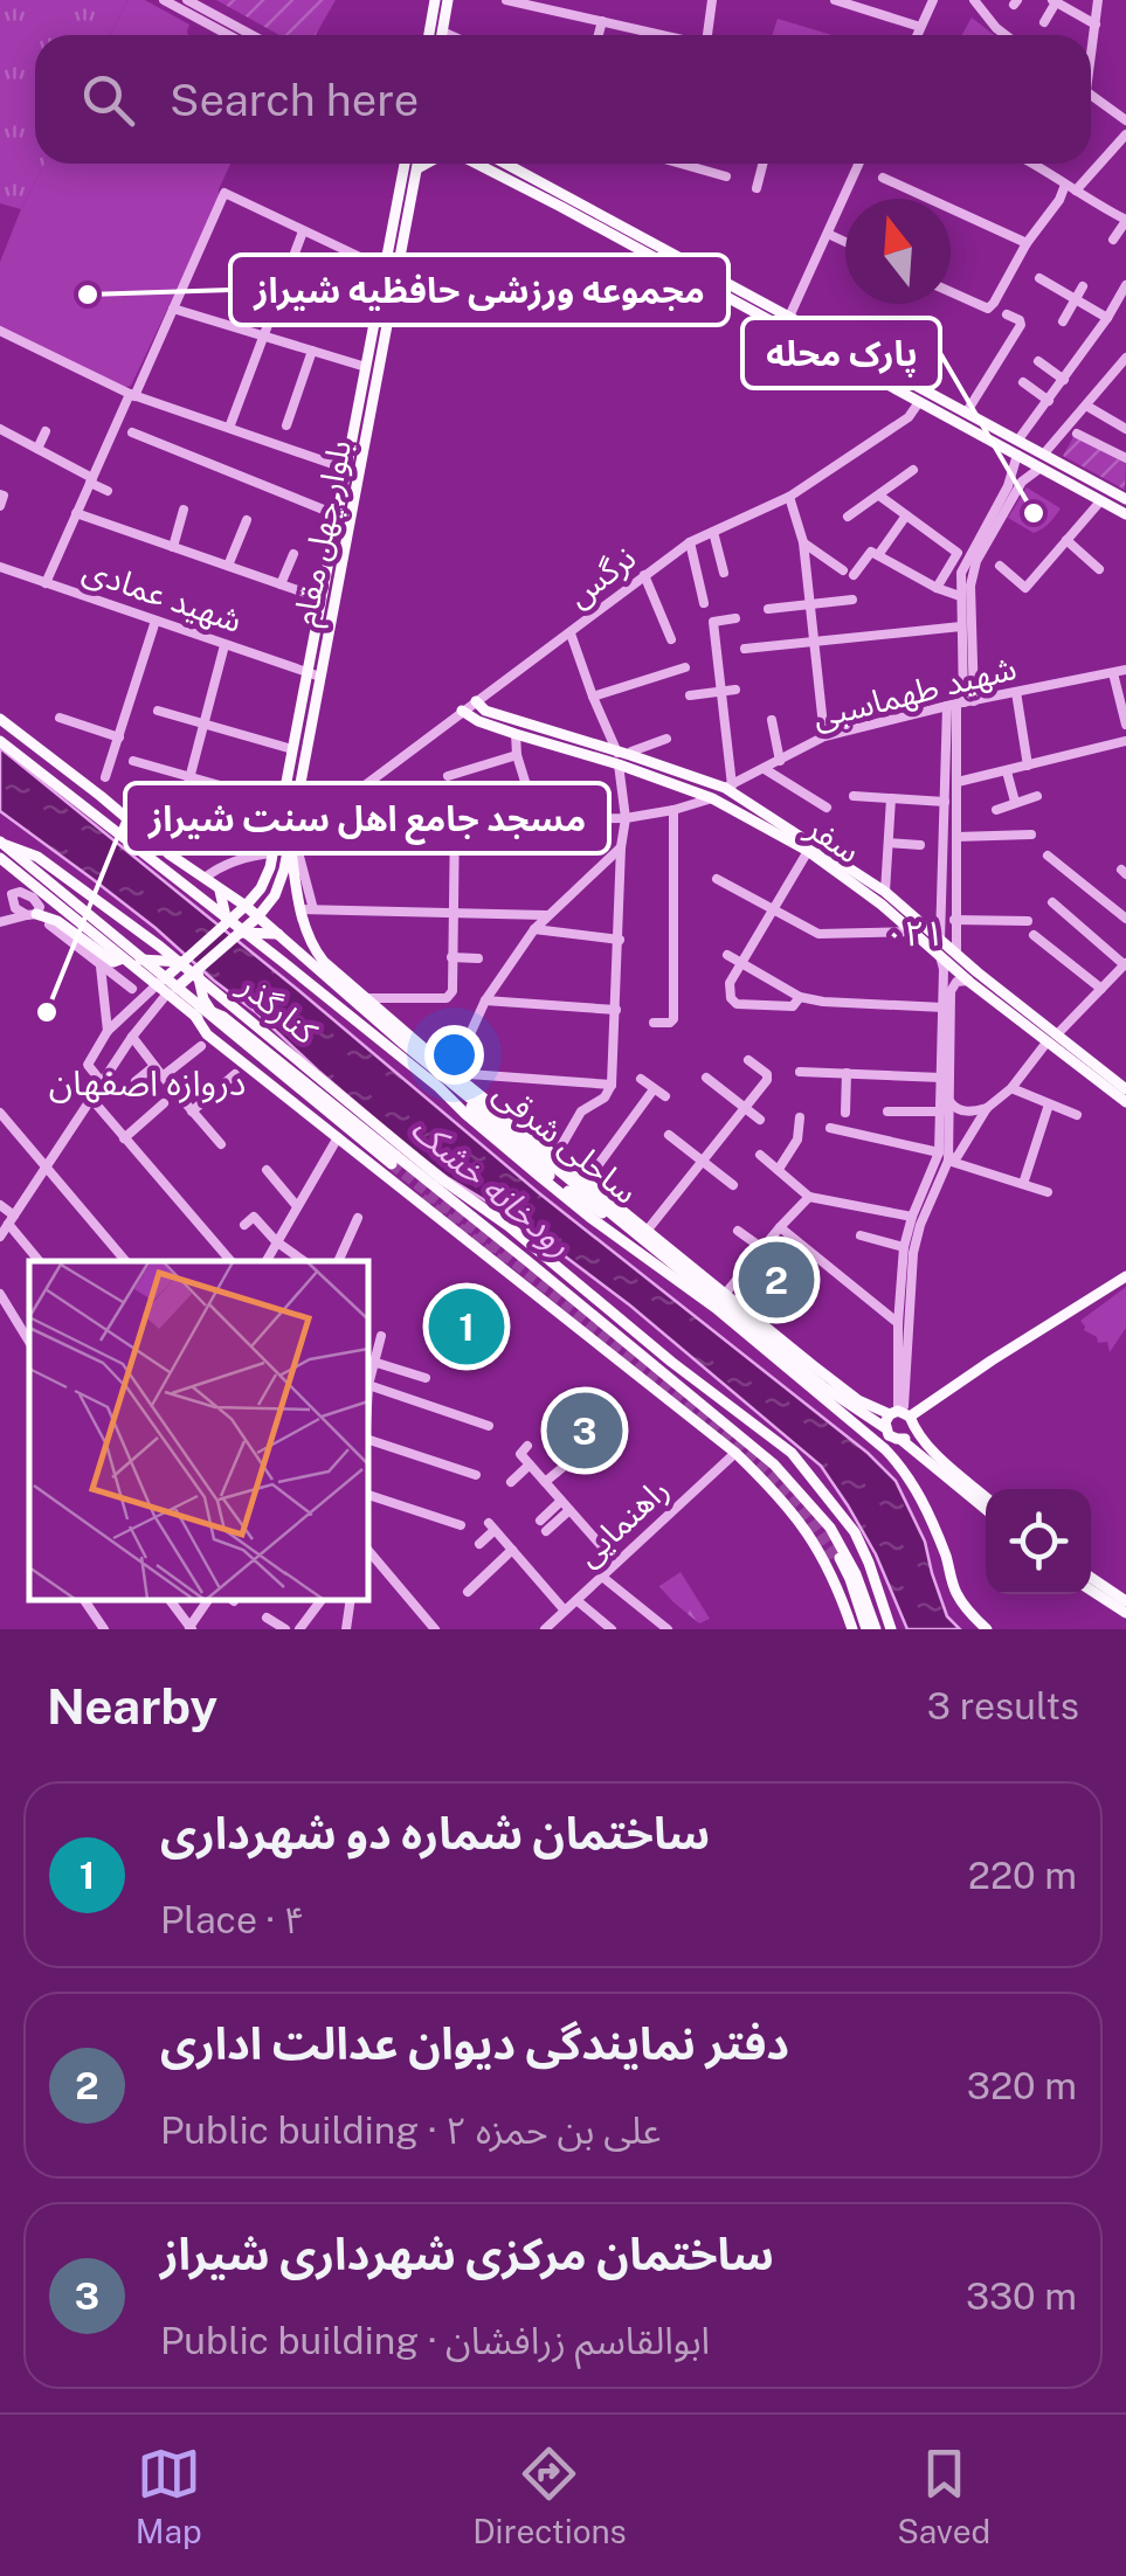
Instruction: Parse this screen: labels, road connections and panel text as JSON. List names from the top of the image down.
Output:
{
  "streets": {
    "main road": [
      "بلوار چهل مقام",
      "سفر",
      "کنارگذر",
      "ساحلی شرقی"
    ],
    "street": [
      "نرگس",
      "شهید عمادی",
      "شهید طهماسبی",
      "راهنمایی"
    ]
  },
  "crossings": [
    ["بلوار چهل مقام", "شهید عمادی"],
    ["بلوار چهل مقام", "ساحلی شرقی"],
    ["نرگس", "سفر"],
    ["شهید طهماسبی", "سفر"]
  ],
  "districts": ["۰۲۱", "دروازه اصفهان"],
  "water": ["رودخانه خشک"],
  "places": ["مجموعه ورزشی حافظیه شیراز", "پارک محله", "مسجد جامع اهل سنت شیراز"],
  "north": "top",
  "page": {
    "search": "Search here",
    "pins": ["2", "1", "3"],
    "heading": ["Nearby", "3 results"],
    "list": [
      {
        "mark": "1",
        "name": "ساختمان شماره دو شهرداری",
        "note": "Place · ۴",
        "value": "220 m"
      },
      {
        "mark": "2",
        "name": "دفتر نمایندگی دیوان عدالت اداری",
        "note": "Public building · ۲ علی بن حمزه",
        "value": "320 m"
      },
      {
        "mark": "3",
        "name": "ساختمان مرکزی شهرداری شیراز",
        "note": "Public building · ابوالقاسم زرافشان",
        "value": "330 m"
      }
    ],
    "nav": ["Map", "Directions", "Saved"]
  }
}
